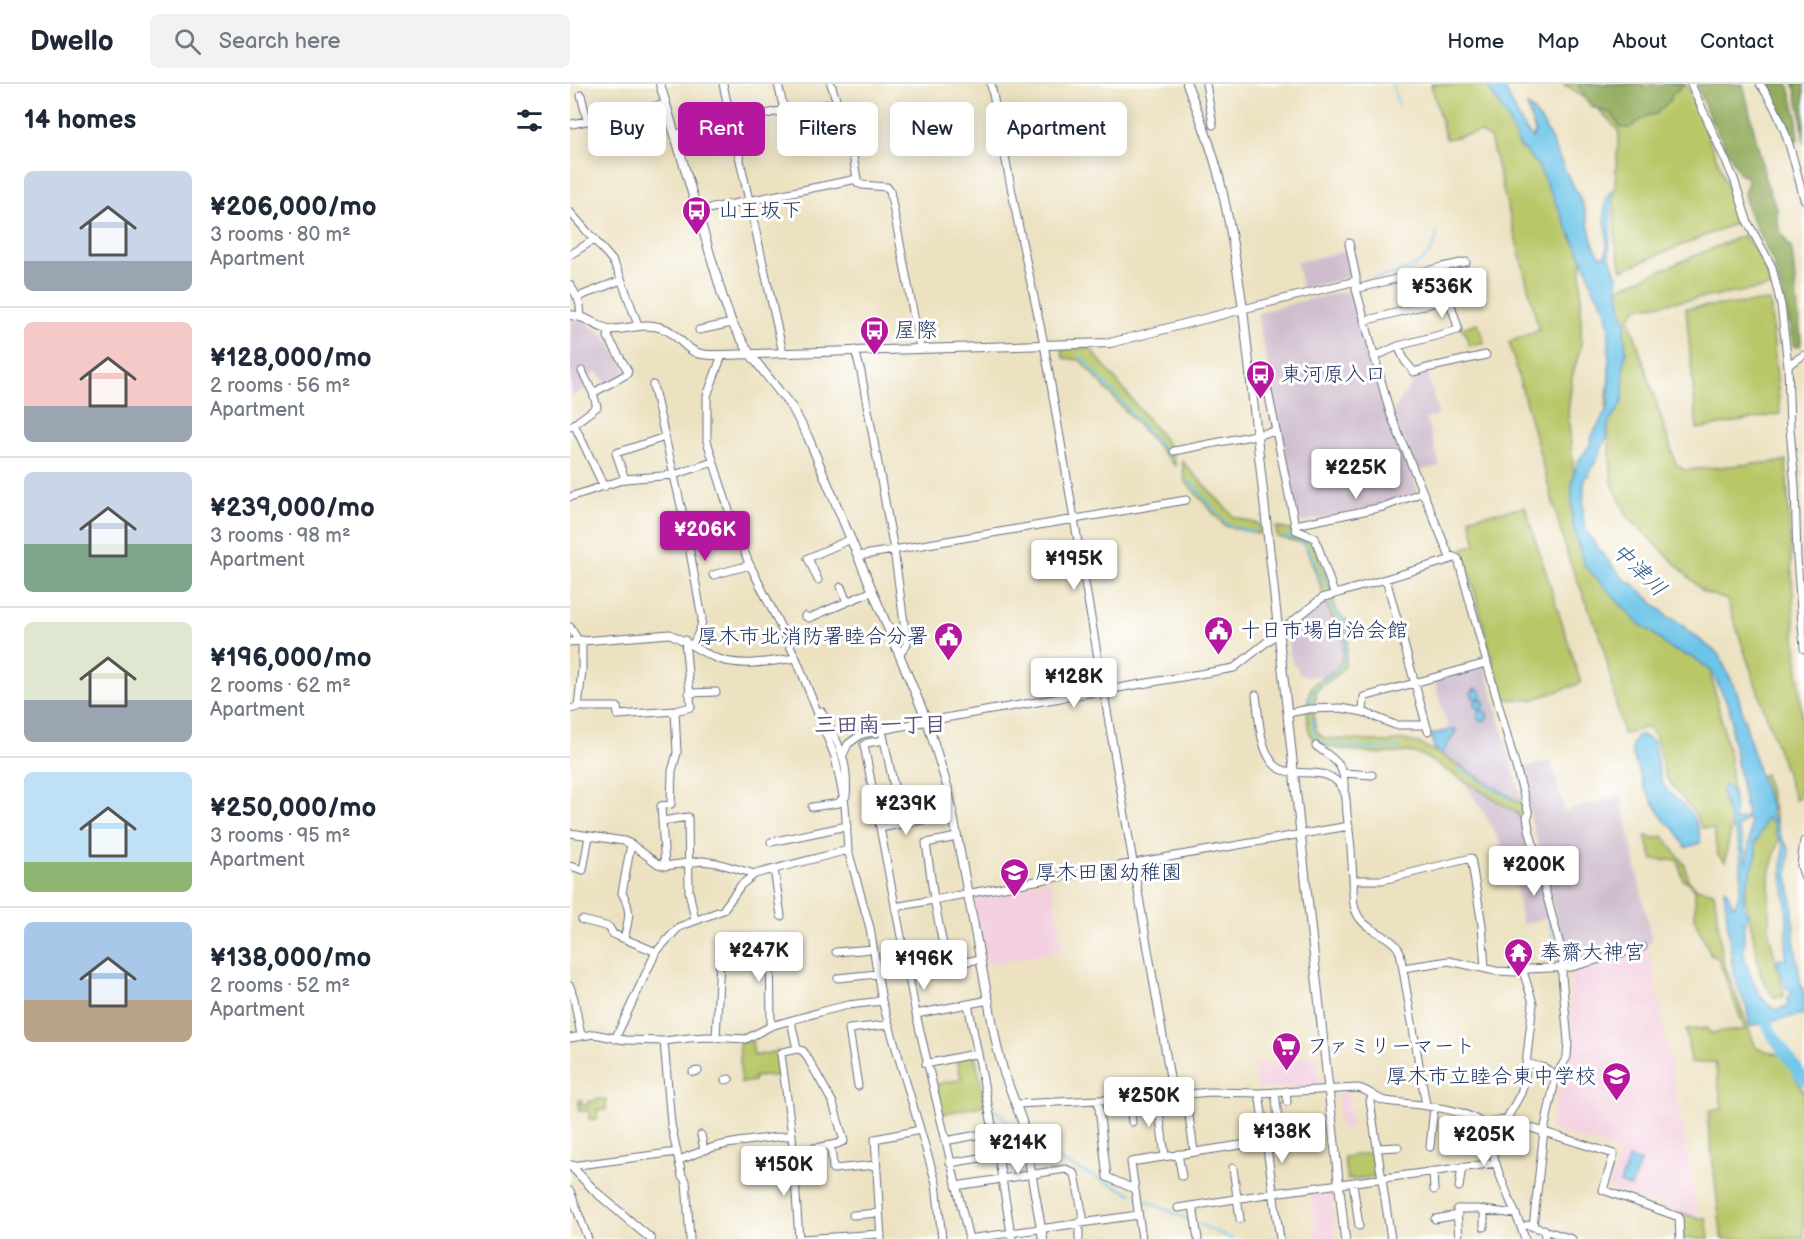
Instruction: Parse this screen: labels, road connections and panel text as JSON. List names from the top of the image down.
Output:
{
  "districts": ["三田南一丁目"],
  "water": ["中津川"],
  "places": {
    "bus stop": ["山王坂下", "屋際", "東河原入口"],
    "public building": ["十日市場自治会館", "厚木市北消防署睦合分署"],
    "school or university": ["厚木田園幼稚園", "厚木市立睦合東中学校"],
    "temple": ["奉齋大神宮"],
    "supermarket": ["ファミリーマート"]
  },
  "page": {
    "header": "Dwello",
    "search": "Search here",
    "nav": [
      "Home",
      "Map",
      "About",
      "Contact"
    ],
    "heading": "14 homes",
    "chip": [
      "Buy",
      "Rent",
      "Filters",
      "New",
      "Apartment"
    ],
    "list": [
      {
        "name": "¥206,000/mo",
        "note": "3 rooms · 80 m² · Apartment"
      },
      {
        "name": "¥128,000/mo",
        "note": "2 rooms · 56 m² · Apartment"
      },
      {
        "name": "¥239,000/mo",
        "note": "3 rooms · 98 m² · Apartment"
      },
      {
        "name": "¥196,000/mo",
        "note": "2 rooms · 62 m² · Apartment"
      },
      {
        "name": "¥250,000/mo",
        "note": "3 rooms · 95 m² · Apartment"
      },
      {
        "name": "¥138,000/mo",
        "note": "2 rooms · 52 m² · Apartment"
      }
    ],
    "price": [
      "¥536K",
      "¥225K",
      "¥206K",
      "¥195K",
      "¥128K",
      "¥239K",
      "¥200K",
      "¥247K",
      "¥196K",
      "¥250K",
      "¥138K",
      "¥205K",
      "¥214K",
      "¥150K"
    ]
  }
}
